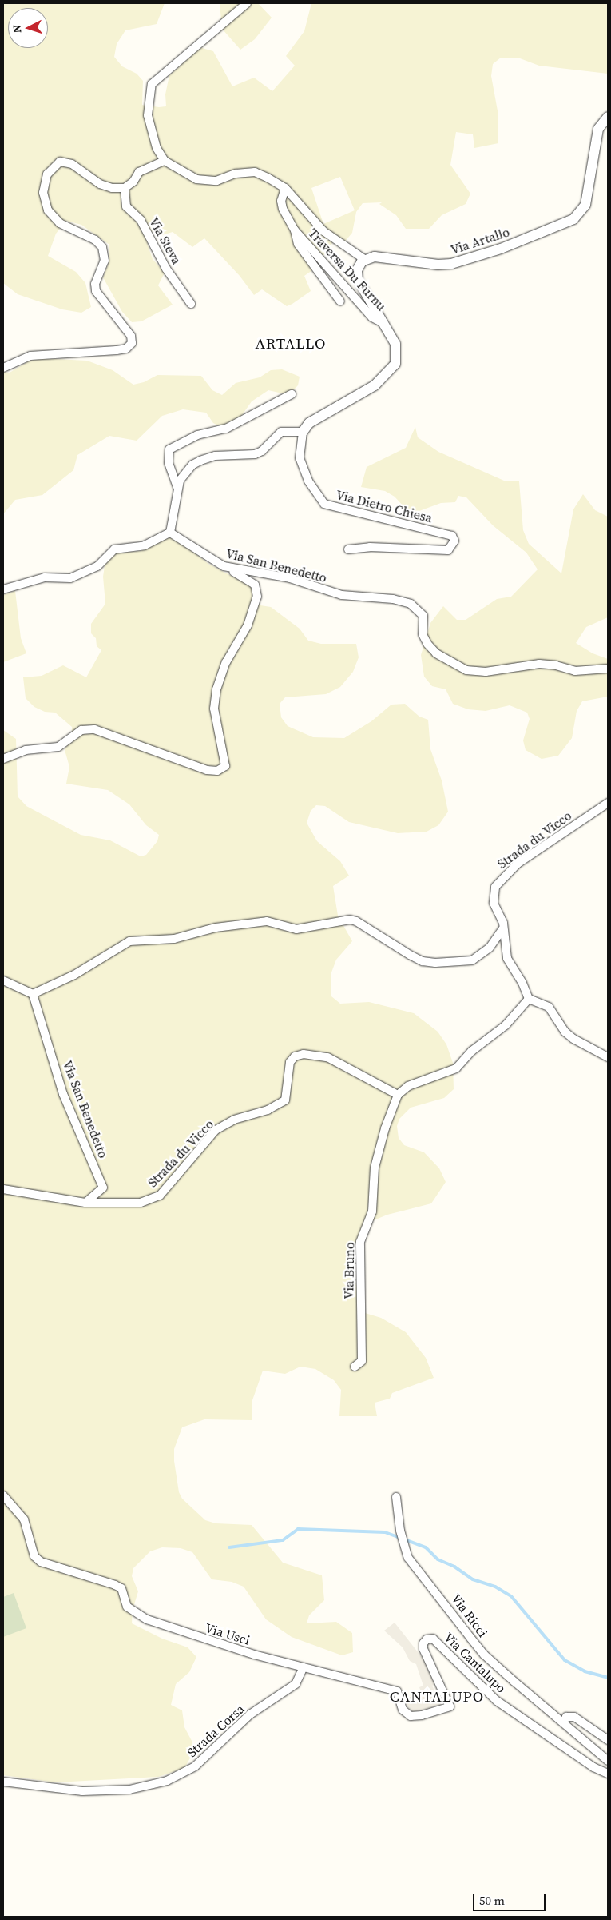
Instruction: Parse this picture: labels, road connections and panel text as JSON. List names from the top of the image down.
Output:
{
  "streets": {
    "street": [
      "Via Steva",
      "Via Artallo",
      "Traversa Du Furnu",
      "Via Dietro Chiesa",
      "Via San Benedetto",
      "Strada du Vicco",
      "Via Bruno",
      "Via Ricci",
      "Via Usci",
      "Via Cantalupo",
      "Strada Corsa"
    ]
  },
  "crossings": [
    ["Via San Benedetto", "Strada du Vicco"],
    ["Strada du Vicco", "Via Bruno"],
    ["Via Usci", "Via Cantalupo"],
    ["Via Usci", "Strada Corsa"]
  ],
  "districts": ["ARTALLO", "CANTALUPO"],
  "scale_bar": "50 m",
  "north": "left"
}
